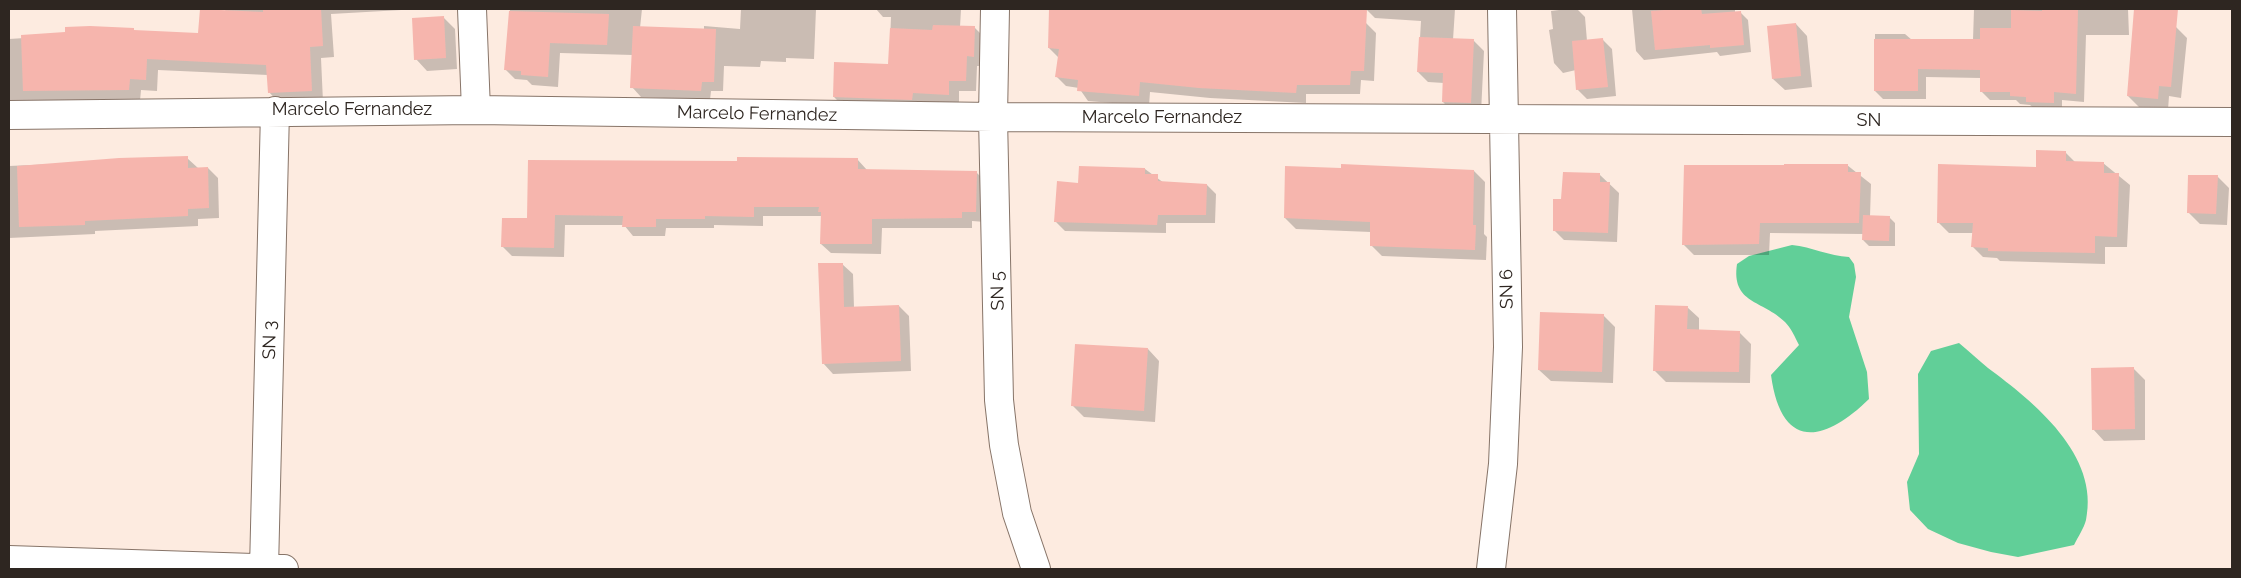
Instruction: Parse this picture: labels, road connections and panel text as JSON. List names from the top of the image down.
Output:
{
  "streets": {
    "street": [
      "Marcelo Fernandez",
      "SN",
      "SN 6",
      "SN 5",
      "SN 3"
    ]
  },
  "crossings": [
    ["Marcelo Fernandez", "SN"],
    ["Marcelo Fernandez", "SN 6"],
    ["Marcelo Fernandez", "SN 5"],
    ["Marcelo Fernandez", "SN 3"],
    ["SN", "SN 6"]
  ]
}
